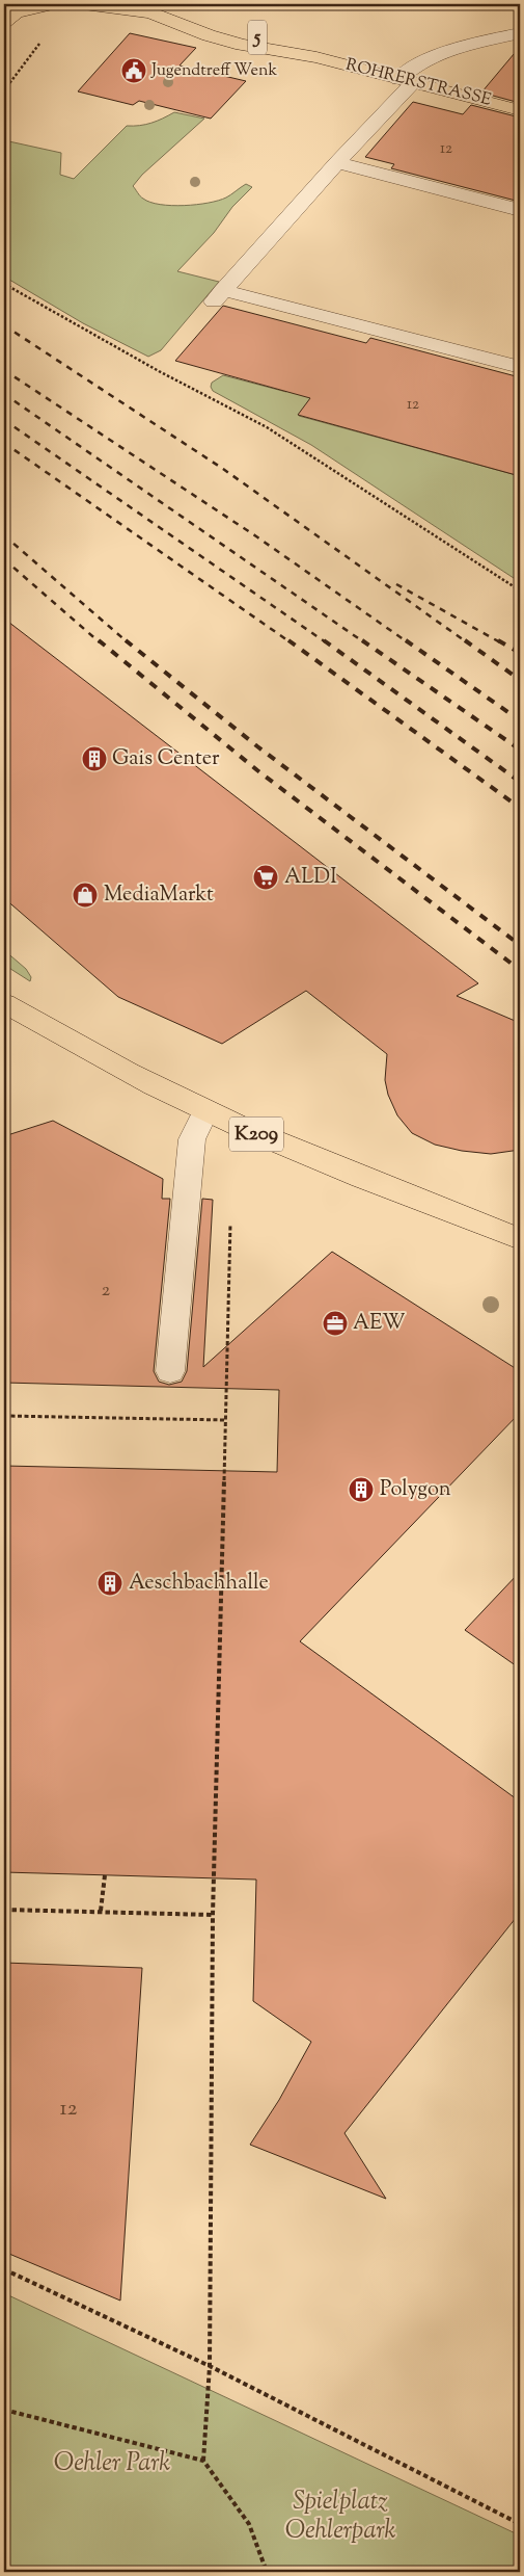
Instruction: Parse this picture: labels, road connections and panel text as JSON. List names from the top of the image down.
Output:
{
  "streets": {
    "main road": ["5", "ROHRERSTRASSE", "K209"]
  },
  "crossings": [
    ["5", "ROHRERSTRASSE"]
  ],
  "parks": ["Oehler Park", "Spielplatz Oehlerpark"],
  "places": {
    "public building": ["Jugendtreff Wenk"],
    "building": ["Gais Center", "Polygon", "Aeschbachhalle"],
    "supermarket": ["ALDI"],
    "shop": ["MediaMarkt"],
    "office": ["AEW"]
  },
  "house_numbers": [
    "12",
    "12",
    "2",
    "12"
  ]
}
